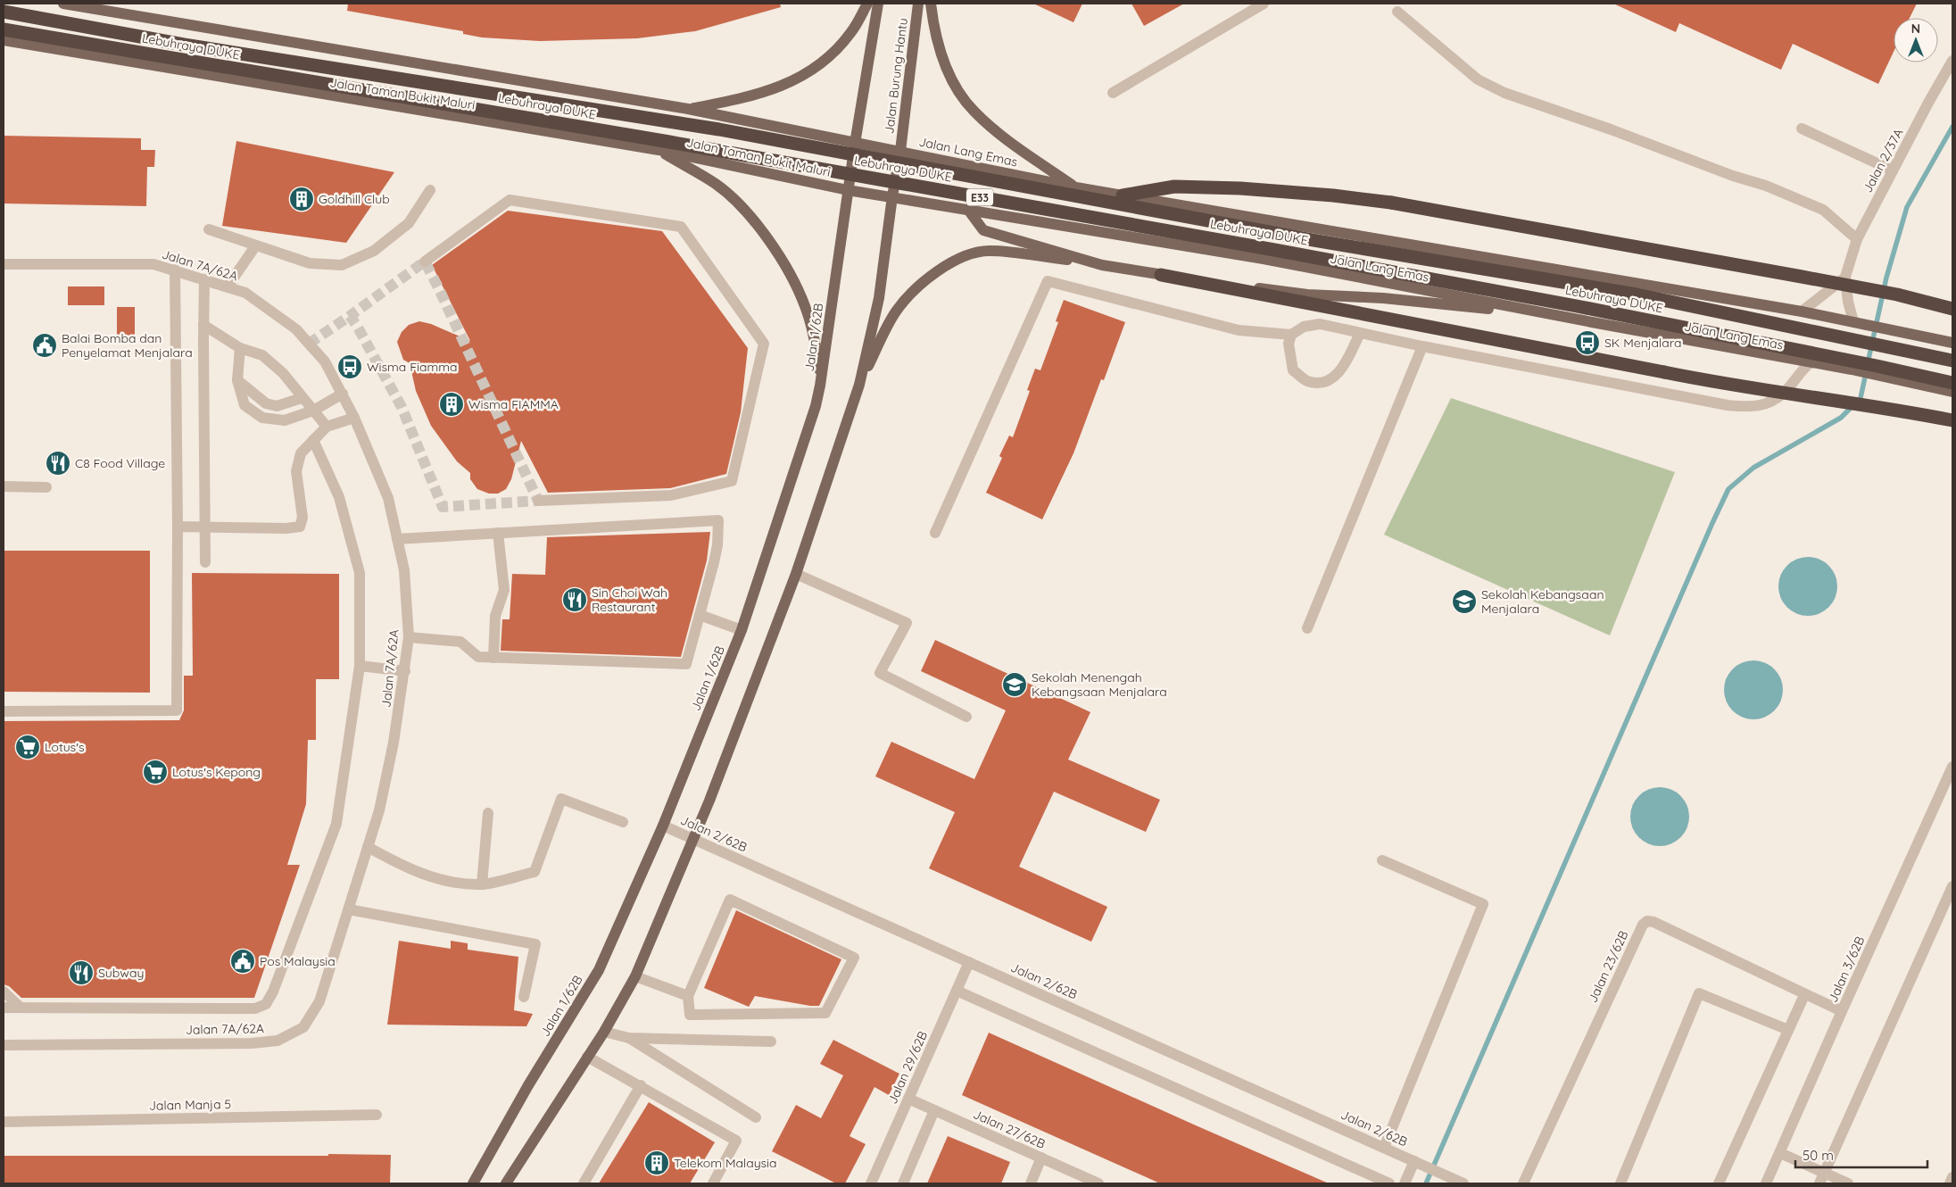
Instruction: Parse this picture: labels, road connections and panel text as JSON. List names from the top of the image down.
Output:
{
  "streets": {
    "highway": ["Lebuhraya DUKE", "E33"],
    "main road": [
      "Jalan Burung Hantu",
      "Jalan Taman Bukit Maluri",
      "Jalan Lang Emas",
      "Jalan 1/62B"
    ],
    "street": [
      "Jalan 2/37A",
      "Jalan 7A/62A",
      "Jalan 2/62B",
      "Jalan 23/62B",
      "Jalan 3/62B",
      "Jalan 29/62B",
      "Jalan Manja 5",
      "Jalan 27/62B"
    ]
  },
  "crossings": [
    ["Jalan Burung Hantu", "Jalan Lang Emas"],
    ["Jalan Taman Bukit Maluri", "Jalan Lang Emas"],
    ["Jalan Taman Bukit Maluri", "Jalan 1/62B"],
    ["Jalan Lang Emas", "Jalan 1/62B"],
    ["Jalan 1/62B", "Jalan 2/62B"],
    ["Jalan 2/62B", "Jalan 29/62B"],
    ["Jalan 29/62B", "Jalan 27/62B"]
  ],
  "places": {
    "building": ["Goldhill Club", "Wisma FIAMMA", "Telekom Malaysia"],
    "bus stop": ["SK Menjalara", "Wisma Fiamma"],
    "public building": ["Balai Bomba dan Penyelamat Menjalara", "Pos Malaysia"],
    "restaurant": ["C8 Food Village", "Sin Choi Wah Restaurant", "Subway"],
    "school or university": ["Sekolah Kebangsaan Menjalara", "Sekolah Menengah Kebangsaan Menjalara"],
    "supermarket": ["Lotus's", "Lotus's Kepong"]
  },
  "scale_bar": "50 m",
  "north": "top"
}
